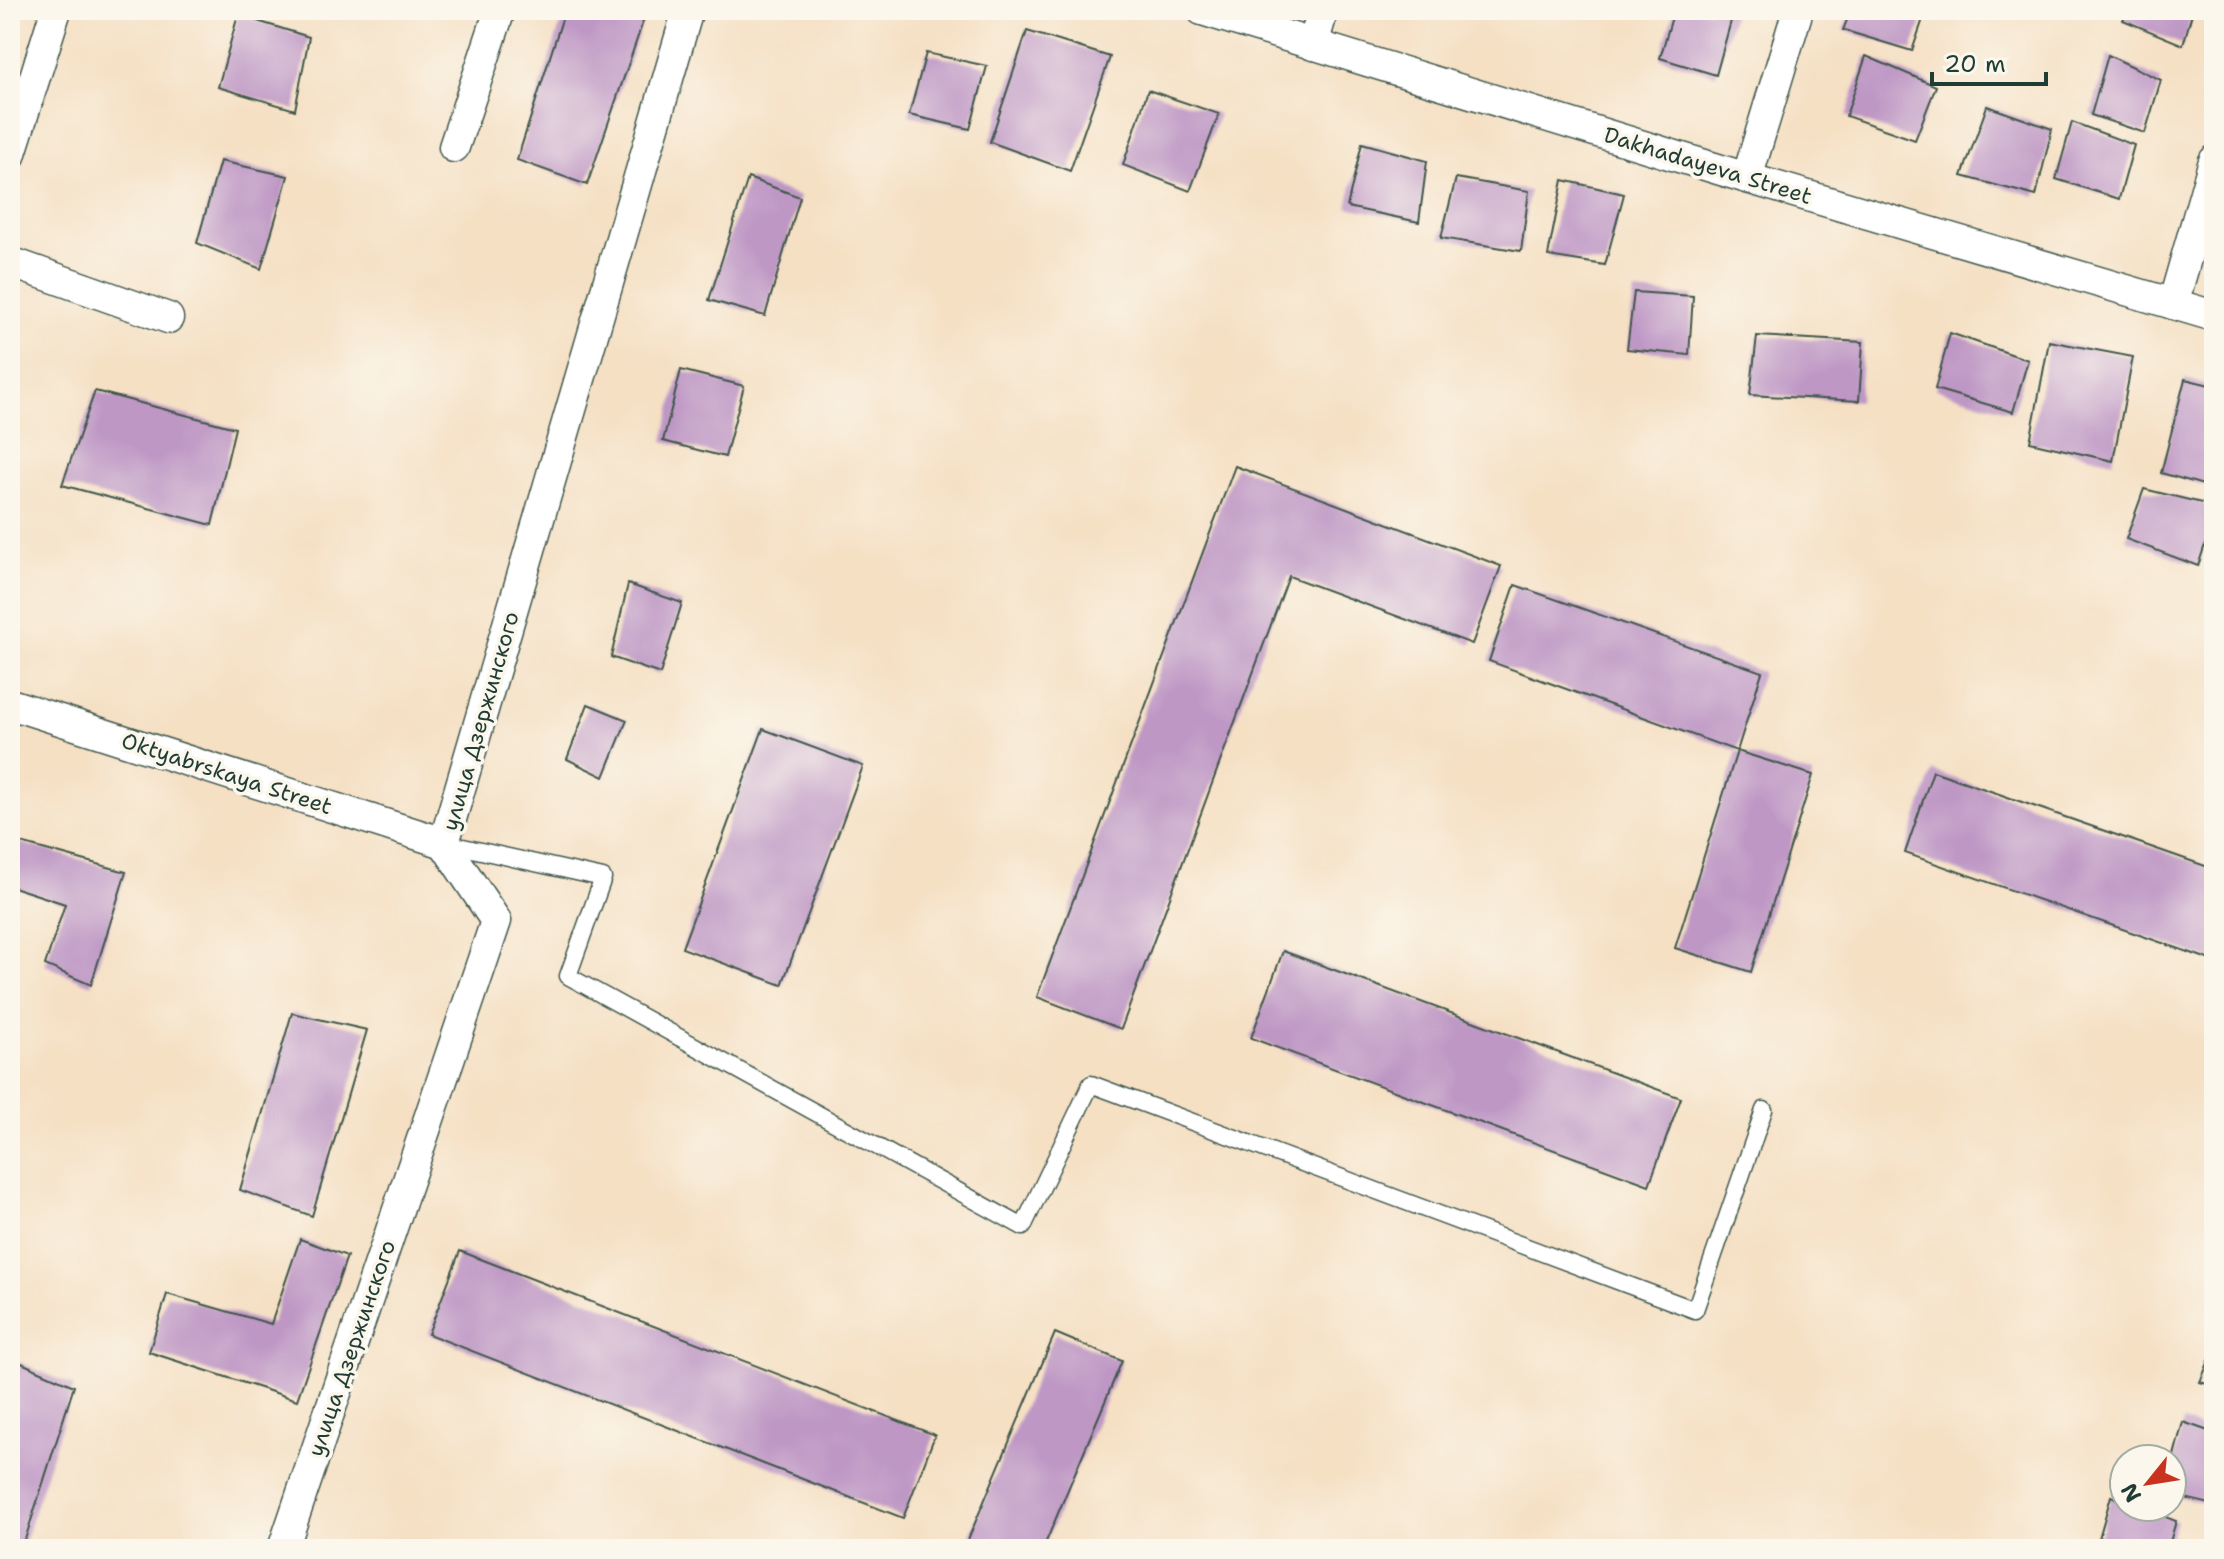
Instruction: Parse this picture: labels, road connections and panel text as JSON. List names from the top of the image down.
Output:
{
  "streets": {
    "street": ["Dakhadayeva Street", "улица Дзержинского", "Oktyabrskaya Street"]
  },
  "crossings": [
    ["улица Дзержинского", "Oktyabrskaya Street"]
  ],
  "scale_bar": "20 m",
  "north": "bottom left"
}
